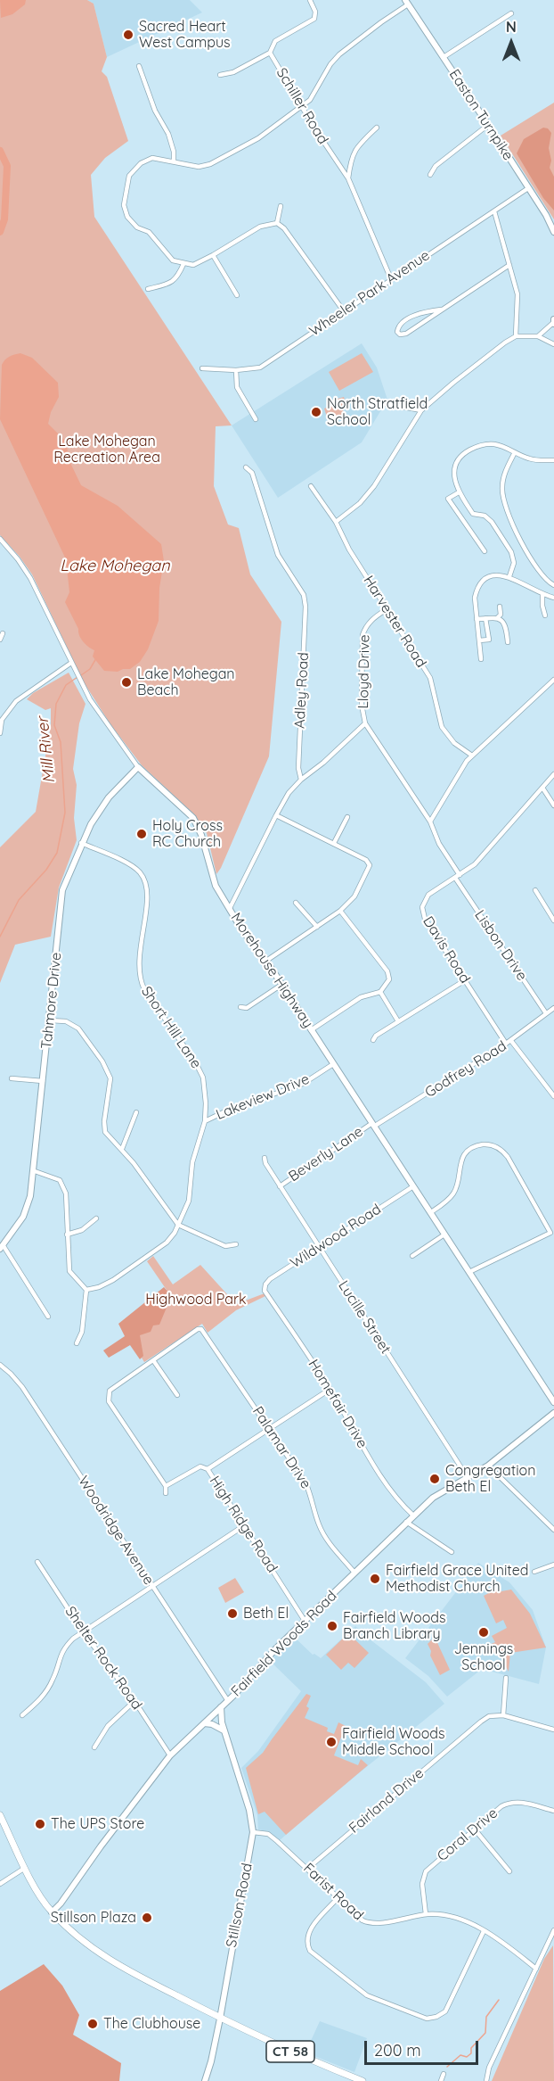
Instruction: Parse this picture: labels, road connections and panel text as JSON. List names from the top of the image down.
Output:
{
  "streets": {
    "main road": [
      "Easton Turnpike",
      "Morehouse Highway",
      "Tahmore Drive",
      "Fairfield Woods Road",
      "Stillson Road",
      "CT 58"
    ],
    "street": [
      "Schiller Road",
      "Wheeler Park Avenue",
      "Harvester Road",
      "Lloyd Drive",
      "Adley Road",
      "Lisbon Drive",
      "Davis Road",
      "Short Hill Lane",
      "Godfrey Road",
      "Lakeview Drive",
      "Beverly Lane",
      "Wildwood Road",
      "Lucille Street",
      "Homefair Drive",
      "Palamar Drive",
      "High Ridge Road",
      "Woodridge Avenue",
      "Shelter Rock Road",
      "Fairland Drive",
      "Coral Drive",
      "Farist Road"
    ]
  },
  "crossings": [
    ["Schiller Road", "Wheeler Park Avenue"],
    ["Easton Turnpike", "Wheeler Park Avenue"],
    ["Harvester Road", "Lloyd Drive"],
    ["Lloyd Drive", "Lisbon Drive"],
    ["Lloyd Drive", "Davis Road"],
    ["Lisbon Drive", "Davis Road"],
    ["Lisbon Drive", "Godfrey Road"],
    ["Davis Road", "Godfrey Road"],
    ["Morehouse Highway", "Tahmore Drive"],
    ["Morehouse Highway", "Godfrey Road"],
    ["Morehouse Highway", "Lakeview Drive"],
    ["Morehouse Highway", "Beverly Lane"],
    ["Morehouse Highway", "Wildwood Road"],
    ["Tahmore Drive", "Short Hill Lane"],
    ["Short Hill Lane", "Lakeview Drive"],
    ["Godfrey Road", "Beverly Lane"],
    ["Beverly Lane", "Lucille Street"],
    ["Wildwood Road", "Lucille Street"],
    ["Wildwood Road", "Homefair Drive"],
    ["Lucille Street", "Fairfield Woods Road"],
    ["Homefair Drive", "Fairfield Woods Road"],
    ["Palamar Drive", "Fairfield Woods Road"],
    ["High Ridge Road", "Fairfield Woods Road"],
    ["Woodridge Avenue", "Fairfield Woods Road"],
    ["Fairfield Woods Road", "Shelter Rock Road"],
    ["Fairfield Woods Road", "Stillson Road"],
    ["Fairfield Woods Road", "CT 58"],
    ["Fairland Drive", "Farist Road"],
    ["Coral Drive", "Farist Road"],
    ["Farist Road", "Stillson Road"],
    ["Stillson Road", "CT 58"]
  ],
  "water": ["Lake Mohegan", "Mill River"],
  "parks": ["Lake Mohegan Recreation Area", "Highwood Park"],
  "places": [
    "Sacred Heart West Campus",
    "North Stratfield School",
    "Lake Mohegan Beach",
    "Holy Cross RC Church",
    "Congregation Beth El",
    "Fairfield Grace United Methodist Church",
    "Beth El",
    "Fairfield Woods Branch Library",
    "Jennings School",
    "Fairfield Woods Middle School",
    "The UPS Store",
    "Stillson Plaza",
    "The Clubhouse"
  ],
  "scale_bar": "200 m",
  "north": "top"
}
